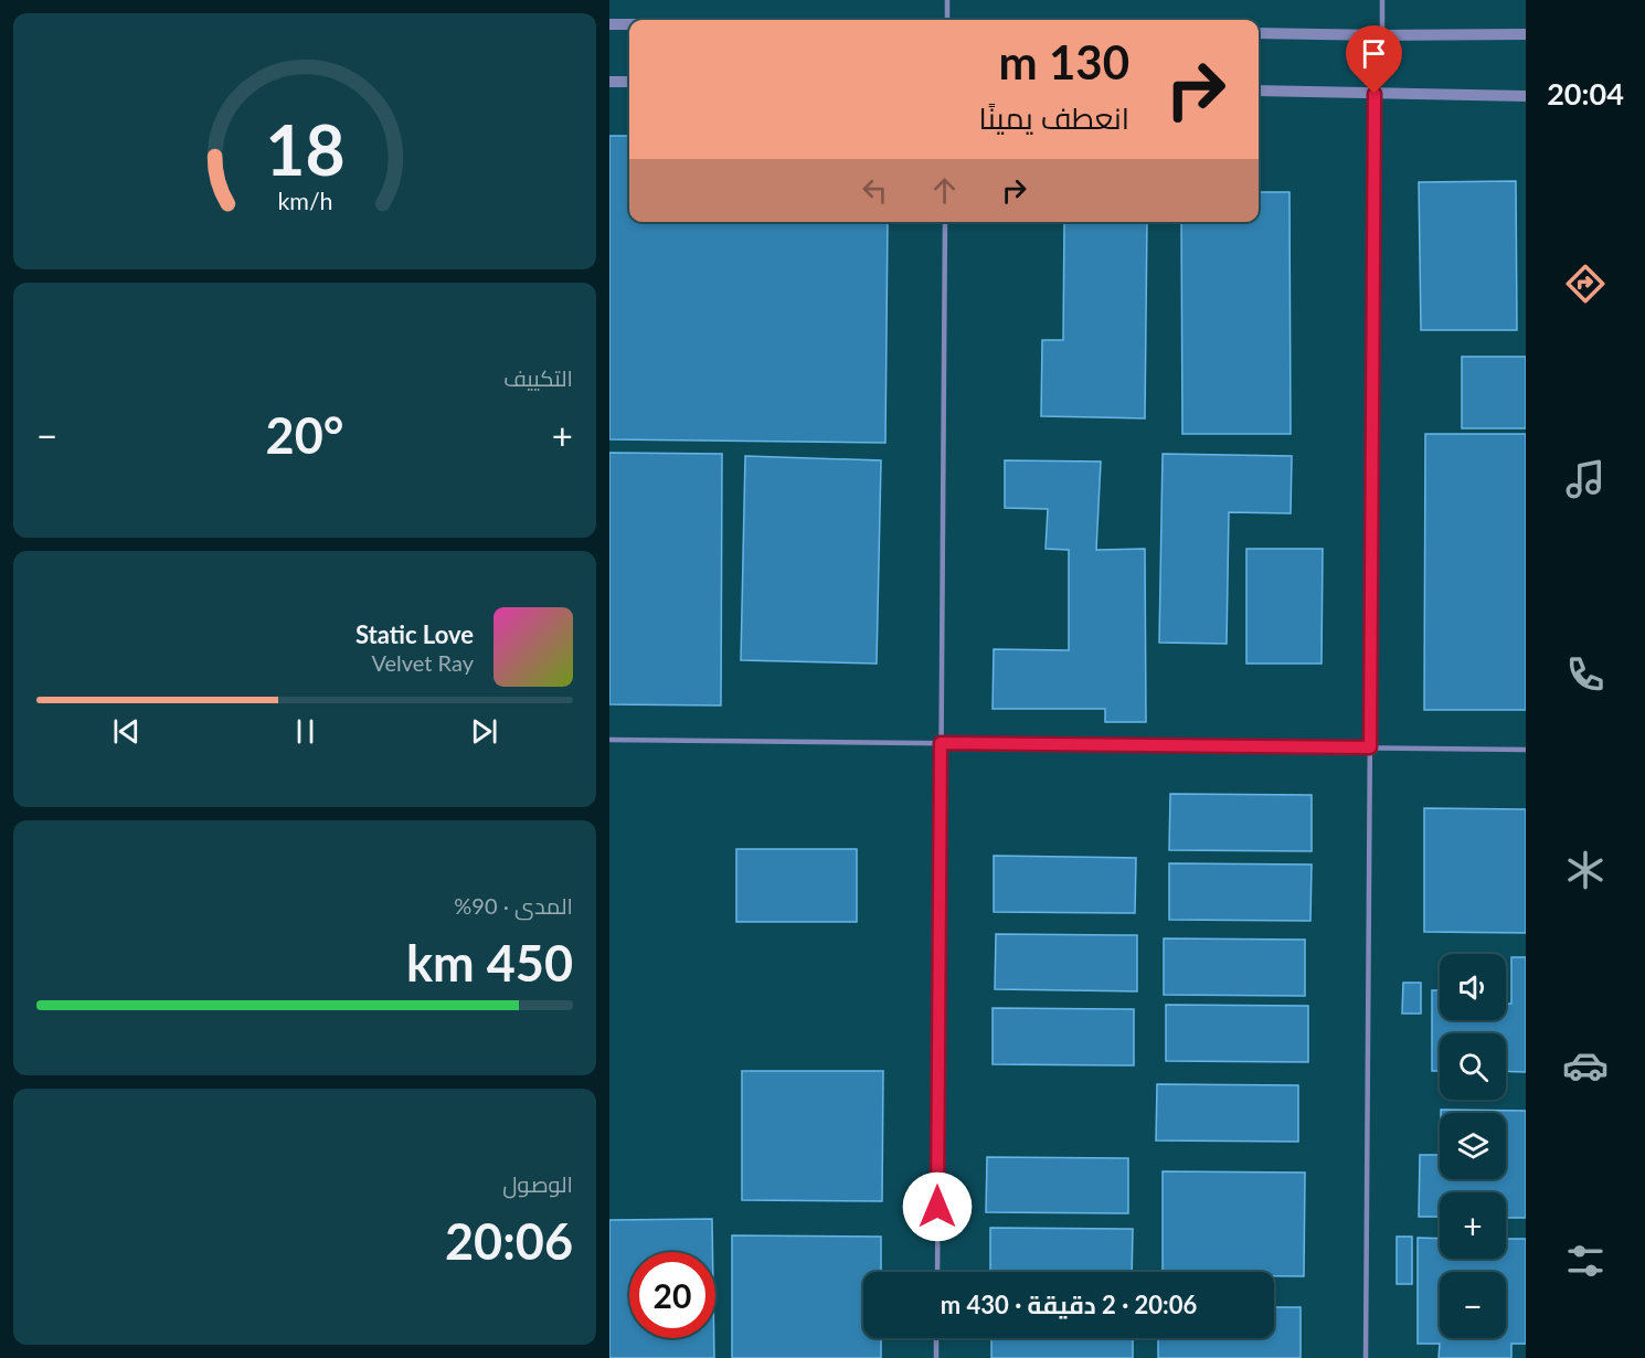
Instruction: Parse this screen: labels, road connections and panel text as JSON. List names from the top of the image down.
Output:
{
  "page": {
    "tabs": "20:04",
    "turn": ["130 m", "انعطف يمينًا"],
    "tile": [
      "التكييف",
      ["المدى · 90%", "450 km"],
      ["الوصول", "20:06"]
    ],
    "heat": ["−", "20°", "+"],
    "song": ["Static Love", "Velvet Ray"],
    "map_buttons": ["+", "−"],
    "limit": "20",
    "trip": "20:06 · 2 دقيقة · 430 m",
    "gauge": ["18", "km/h"]
  }
}
